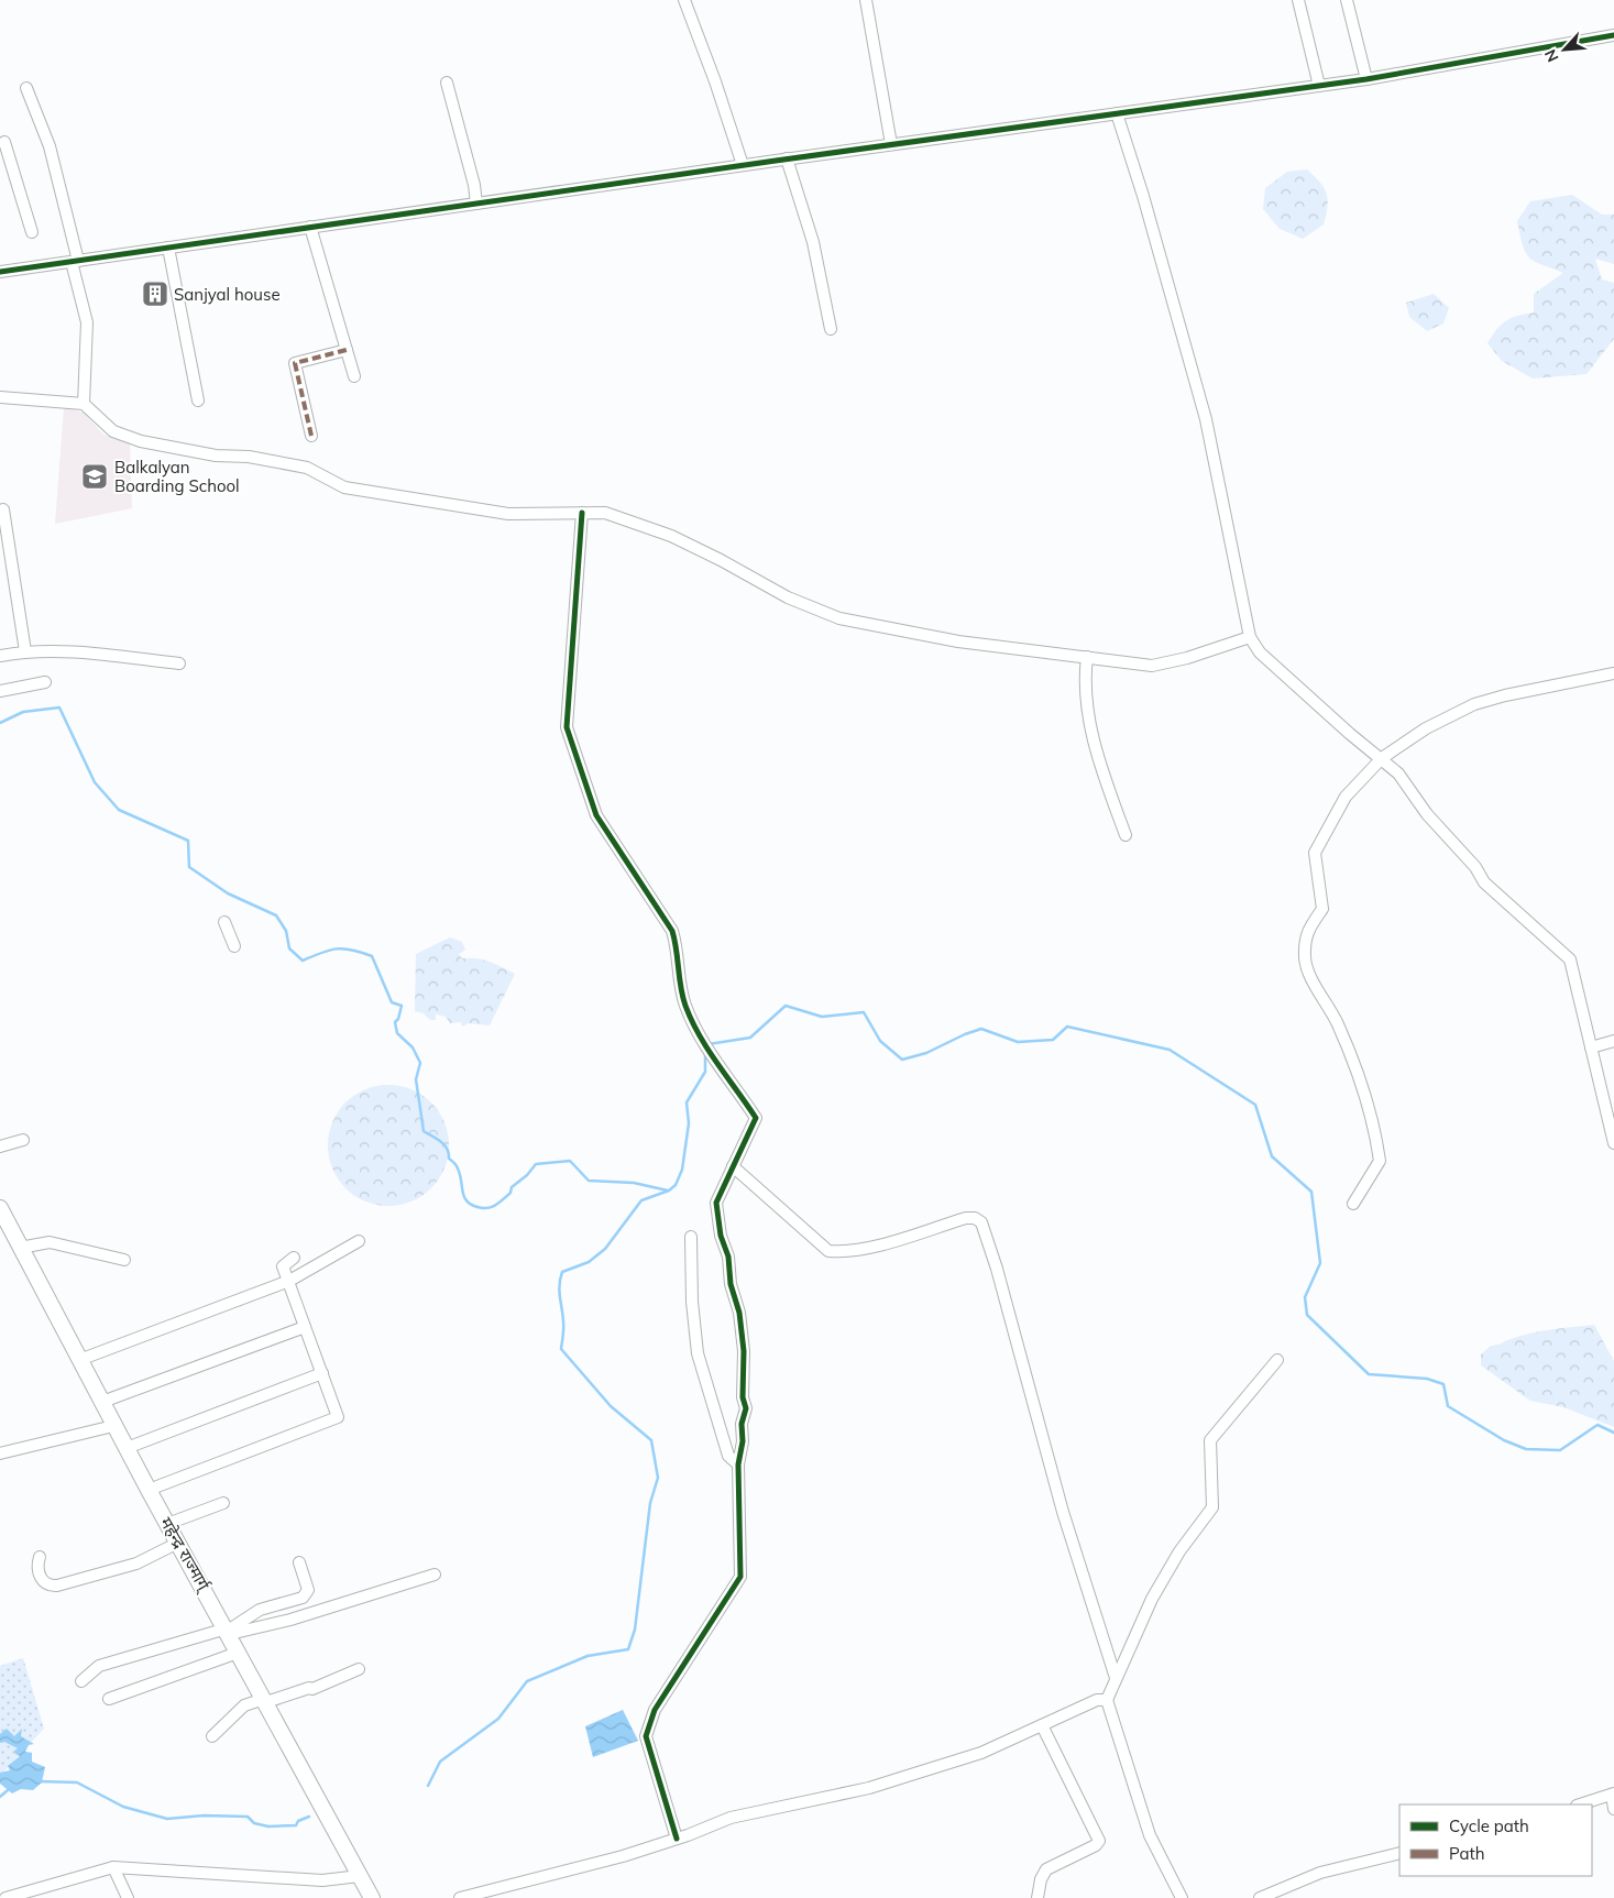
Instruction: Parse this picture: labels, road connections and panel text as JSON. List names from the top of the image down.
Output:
{
  "streets": {
    "highway": ["महेन्द्र राज्मार्ग्"]
  },
  "places": {
    "building": ["Sanjyal house"],
    "school or university": ["Balkalyan Boarding School"]
  },
  "legend": ["Cycle path", "Path"],
  "north": "bottom left"
}
